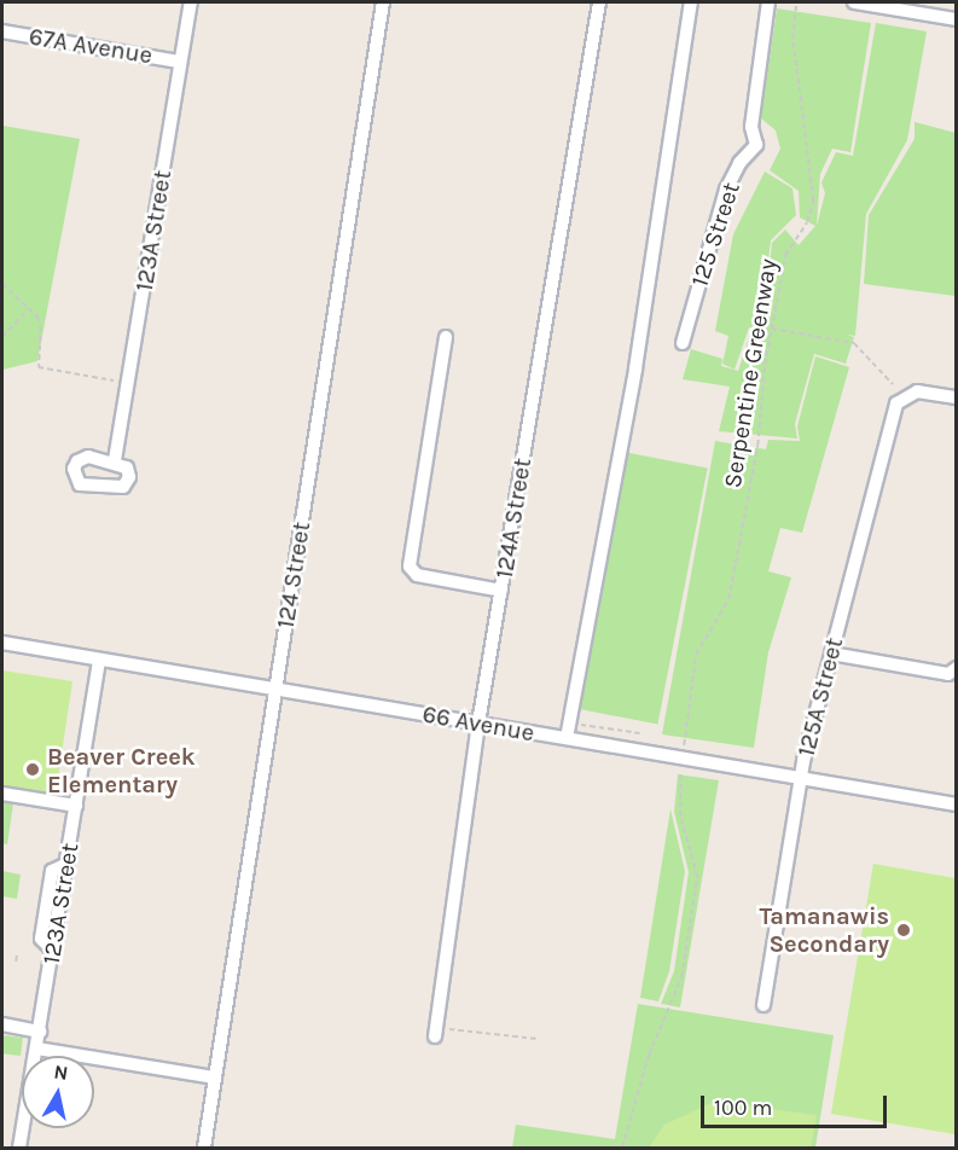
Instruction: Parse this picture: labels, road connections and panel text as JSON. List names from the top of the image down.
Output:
{
  "streets": {
    "street": [
      "67A Avenue",
      "123A Street",
      "125 Street",
      "124A Street",
      "124 Street",
      "125A Street",
      "66 Avenue"
    ],
    "path": ["Serpentine Greenway"]
  },
  "crossings": [
    ["67A Avenue", "123A Street"],
    ["123A Street", "66 Avenue"],
    ["124A Street", "66 Avenue"],
    ["124 Street", "66 Avenue"],
    ["125A Street", "66 Avenue"]
  ],
  "places": ["Beaver Creek Elementary", "Tamanawis Secondary"],
  "scale_bar": "100 m",
  "north": "top"
}
